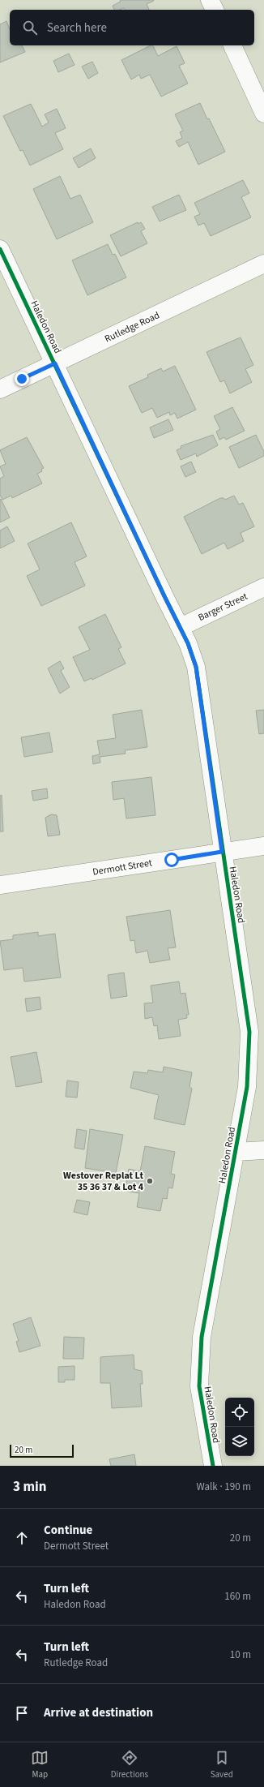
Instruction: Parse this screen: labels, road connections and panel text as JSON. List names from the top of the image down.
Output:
{
  "streets": {
    "street": [
      "Haledon Road",
      "Rutledge Road",
      "Barger Street",
      "Dermott Street"
    ]
  },
  "crossings": [
    ["Haledon Road", "Rutledge Road"],
    ["Haledon Road", "Barger Street"],
    ["Haledon Road", "Dermott Street"]
  ],
  "places": ["Westover Replat Lt 35 36 37 & Lot 4"],
  "scale_bar": "20 m",
  "page": {
    "search": "Search here",
    "scale": "20 m",
    "heading": ["3 min", "Walk · 190 m"],
    "list": [
      ["Continue", "Dermott Street", "20 m"],
      ["Turn left", "Haledon Road", "160 m"],
      ["Turn left", "Rutledge Road", "10 m"],
      "Arrive at destination"
    ],
    "nav": ["Map", "Directions", "Saved"]
  }
}
